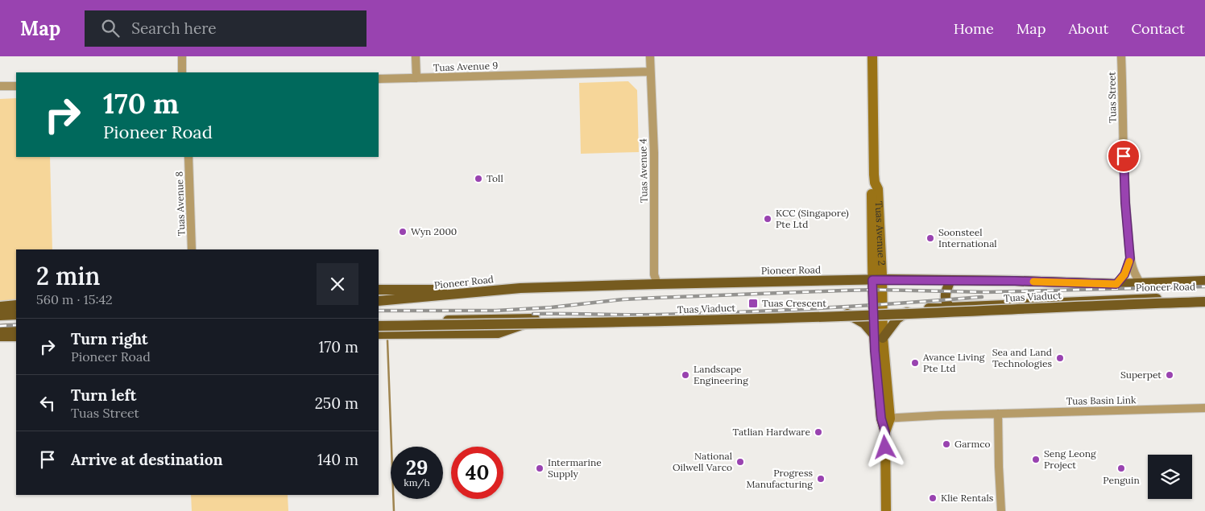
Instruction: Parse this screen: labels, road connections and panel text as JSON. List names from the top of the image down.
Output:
{
  "streets": {
    "main road": ["Pioneer Road", "Tuas Viaduct"],
    "street": [
      "Tuas Avenue 9",
      "Tuas Street",
      "Tuas Avenue 4",
      "Tuas Avenue 8",
      "Tuas Avenue 2",
      "Tuas Basin Link"
    ]
  },
  "crossings": [
    ["Tuas Avenue 9", "Tuas Avenue 4"],
    ["Tuas Street", "Pioneer Road"],
    ["Tuas Avenue 4", "Pioneer Road"],
    ["Tuas Avenue 2", "Pioneer Road"]
  ],
  "places": {
    "other": [
      "Toll",
      "KCC (Singapore) Pte Ltd",
      "Wyn 2000",
      "Soonsteel International",
      "Sea and Land Technologies",
      "Avance Living Pte Ltd",
      "Landscape Engineering",
      "Superpet",
      "Tatlian Hardware",
      "Garmco",
      "Seng Leong Project",
      "National Oilwell Varco",
      "Intermarine Supply",
      "Penguin",
      "Progress Manufacturing",
      "Klie Rentals"
    ],
    "transit": ["Tuas Crescent"]
  },
  "page": {
    "header": "Map",
    "search": "Search here",
    "nav": [
      "Home",
      "Map",
      "About",
      "Contact"
    ],
    "turn": ["170 m", "Pioneer Road"],
    "heading": ["2 min", "560 m · 15:42"],
    "list": [
      {
        "name": "Turn right",
        "note": "Pioneer Road",
        "value": "170 m"
      },
      {
        "name": "Turn left",
        "note": "Tuas Street",
        "value": "250 m"
      },
      {
        "name": "Arrive at destination",
        "value": "140 m"
      }
    ],
    "speed": "29 km/h",
    "limit": "40"
  }
}
